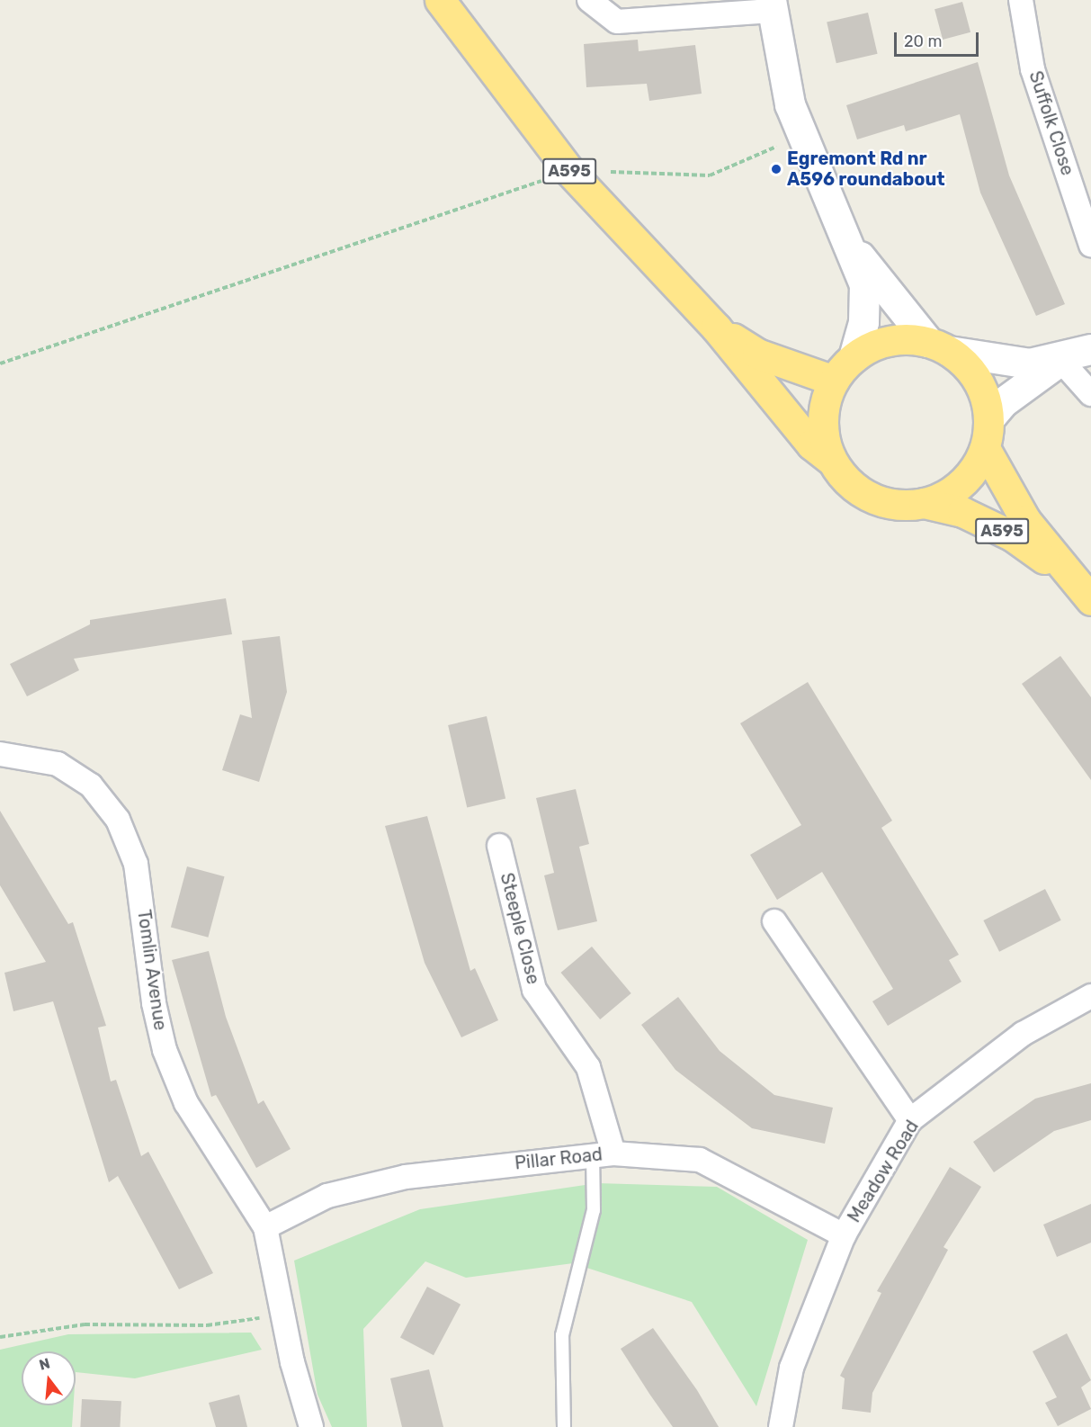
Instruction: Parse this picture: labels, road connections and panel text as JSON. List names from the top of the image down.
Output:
{
  "streets": {
    "highway": ["A595"],
    "street": [
      "Suffolk Close",
      "Steeple Close",
      "Tomlin Avenue",
      "Pillar Road",
      "Meadow Road"
    ]
  },
  "crossings": [
    ["Steeple Close", "Pillar Road"],
    ["Tomlin Avenue", "Pillar Road"],
    ["Pillar Road", "Meadow Road"]
  ],
  "places": ["Egremont Rd nr A596 roundabout"],
  "scale_bar": "20 m",
  "north": "top"
}
